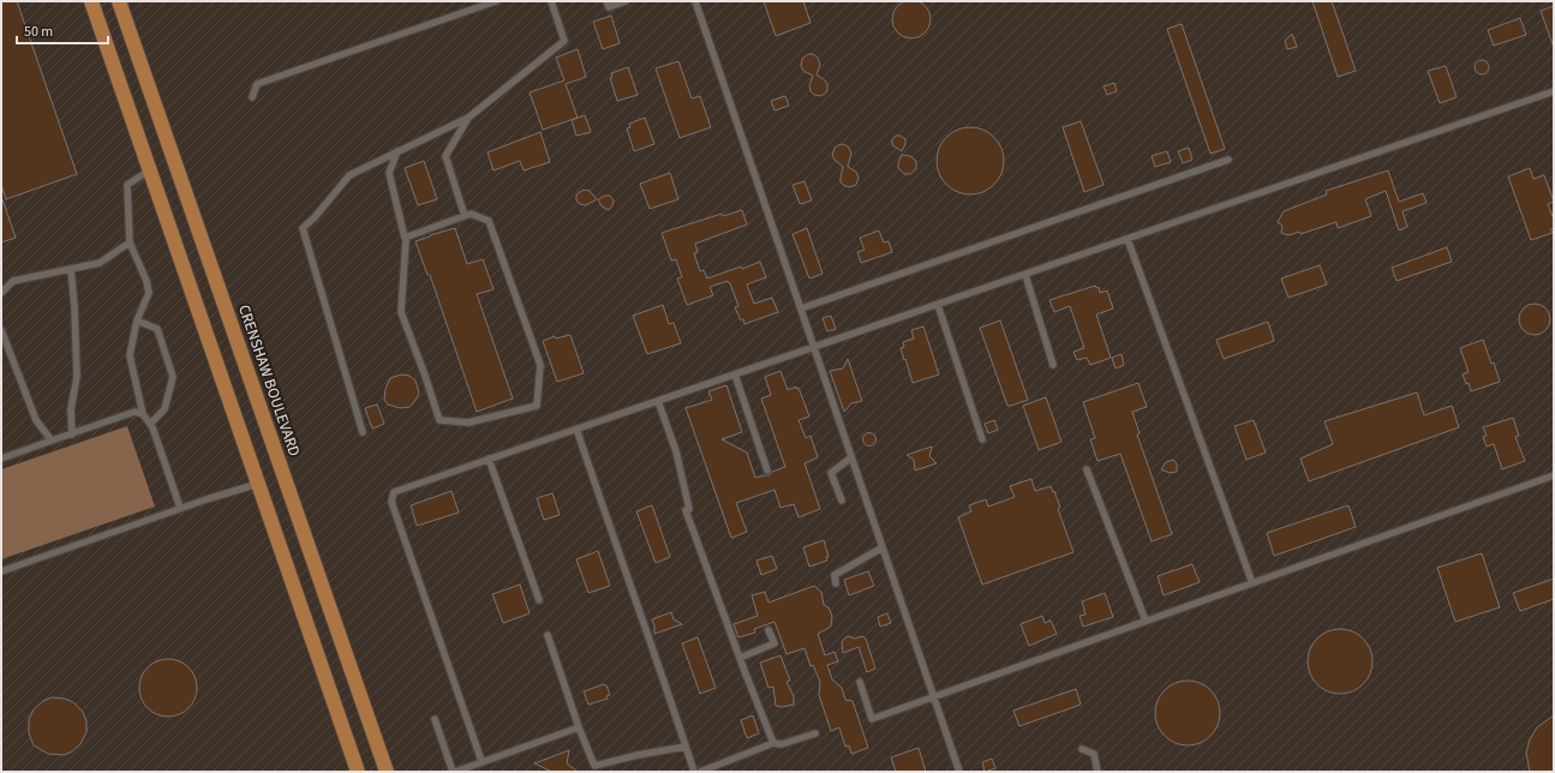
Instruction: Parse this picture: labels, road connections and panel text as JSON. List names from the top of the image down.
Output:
{
  "streets": {
    "main road": ["CRENSHAW BOULEVARD"]
  },
  "scale_bar": "50 m"
}
